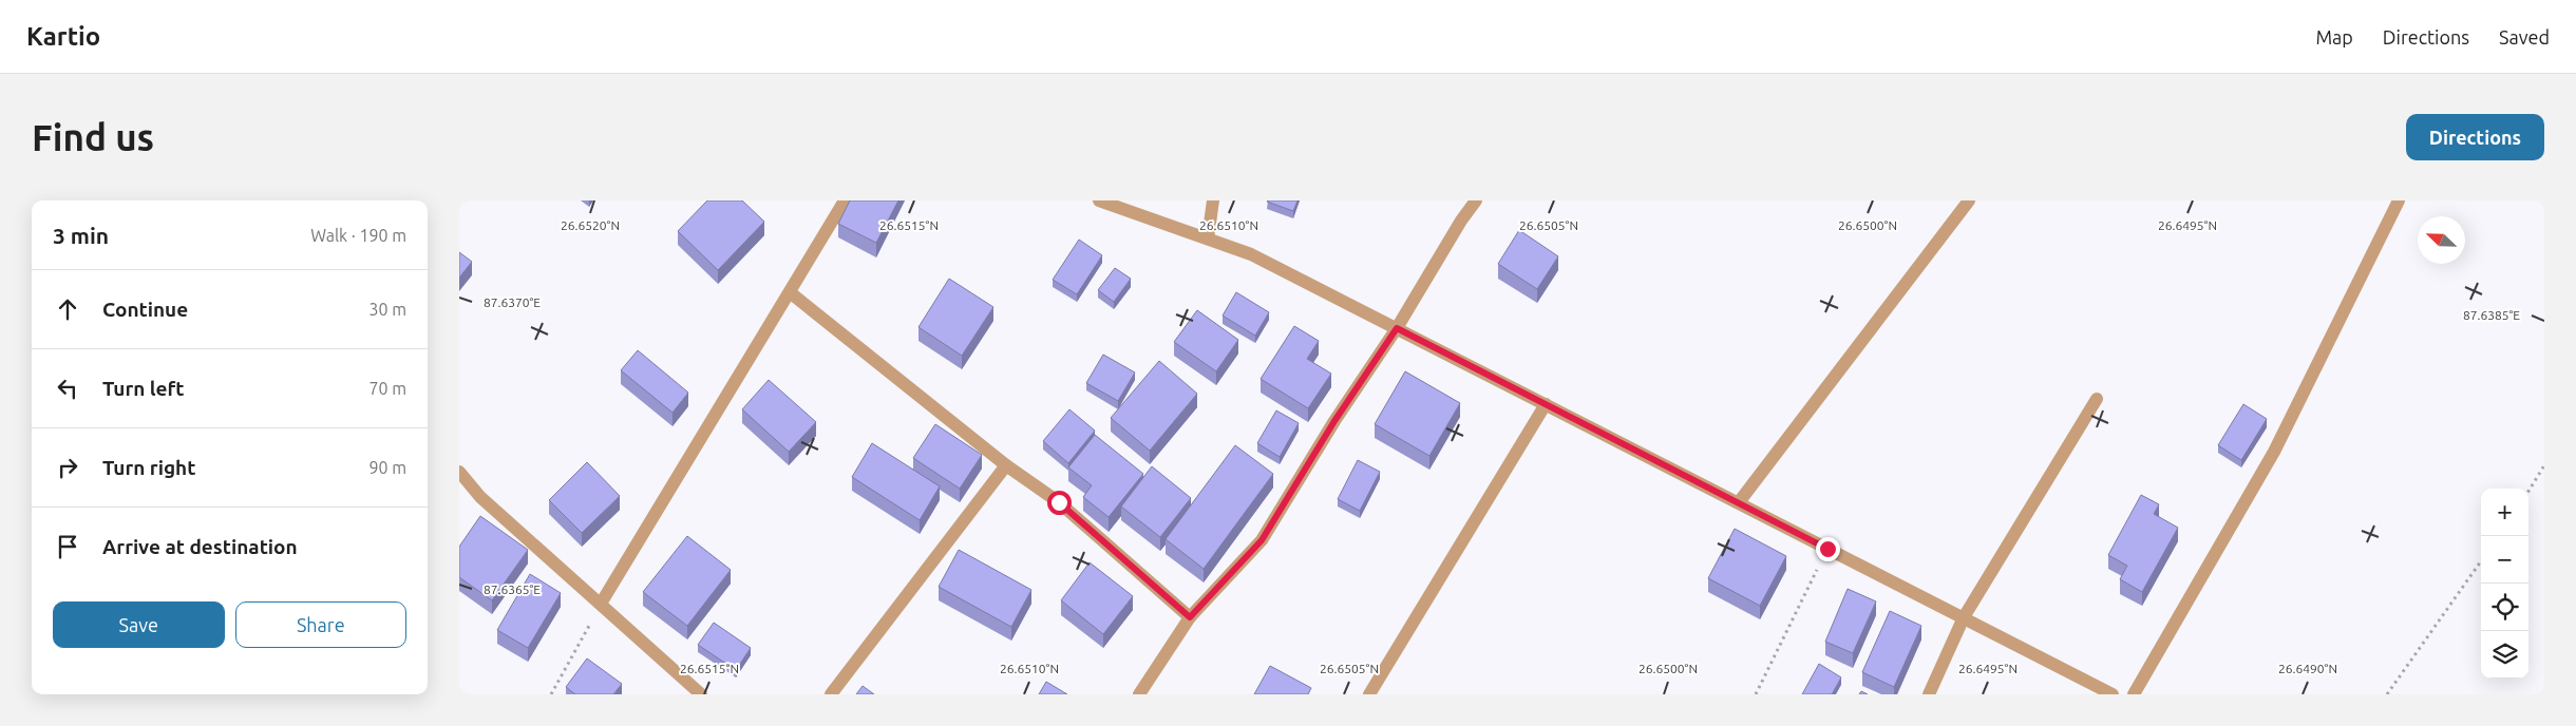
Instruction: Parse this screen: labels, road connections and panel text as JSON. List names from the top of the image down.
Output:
{
  "north": "top left",
  "page": {
    "header": "Kartio",
    "nav": ["Map", "Directions", "Saved"],
    "buttons": [
      "Directions",
      ["Save", "Share"]
    ],
    "title": "Find us",
    "heading": ["3 min", "Walk · 190 m"],
    "list": [
      ["Continue", "30 m"],
      ["Turn left", "70 m"],
      ["Turn right", "90 m"],
      "Arrive at destination"
    ],
    "map_buttons": ["+", "−"]
  },
  "coordinates": [
    "26.6495°N",
    "26.6520°N",
    "26.6515°N",
    "26.6510°N",
    "26.6500°N",
    "26.6505°N",
    "87.6370°E",
    "87.6385°E",
    "87.6365°E",
    "26.6490°N"
  ]
}
